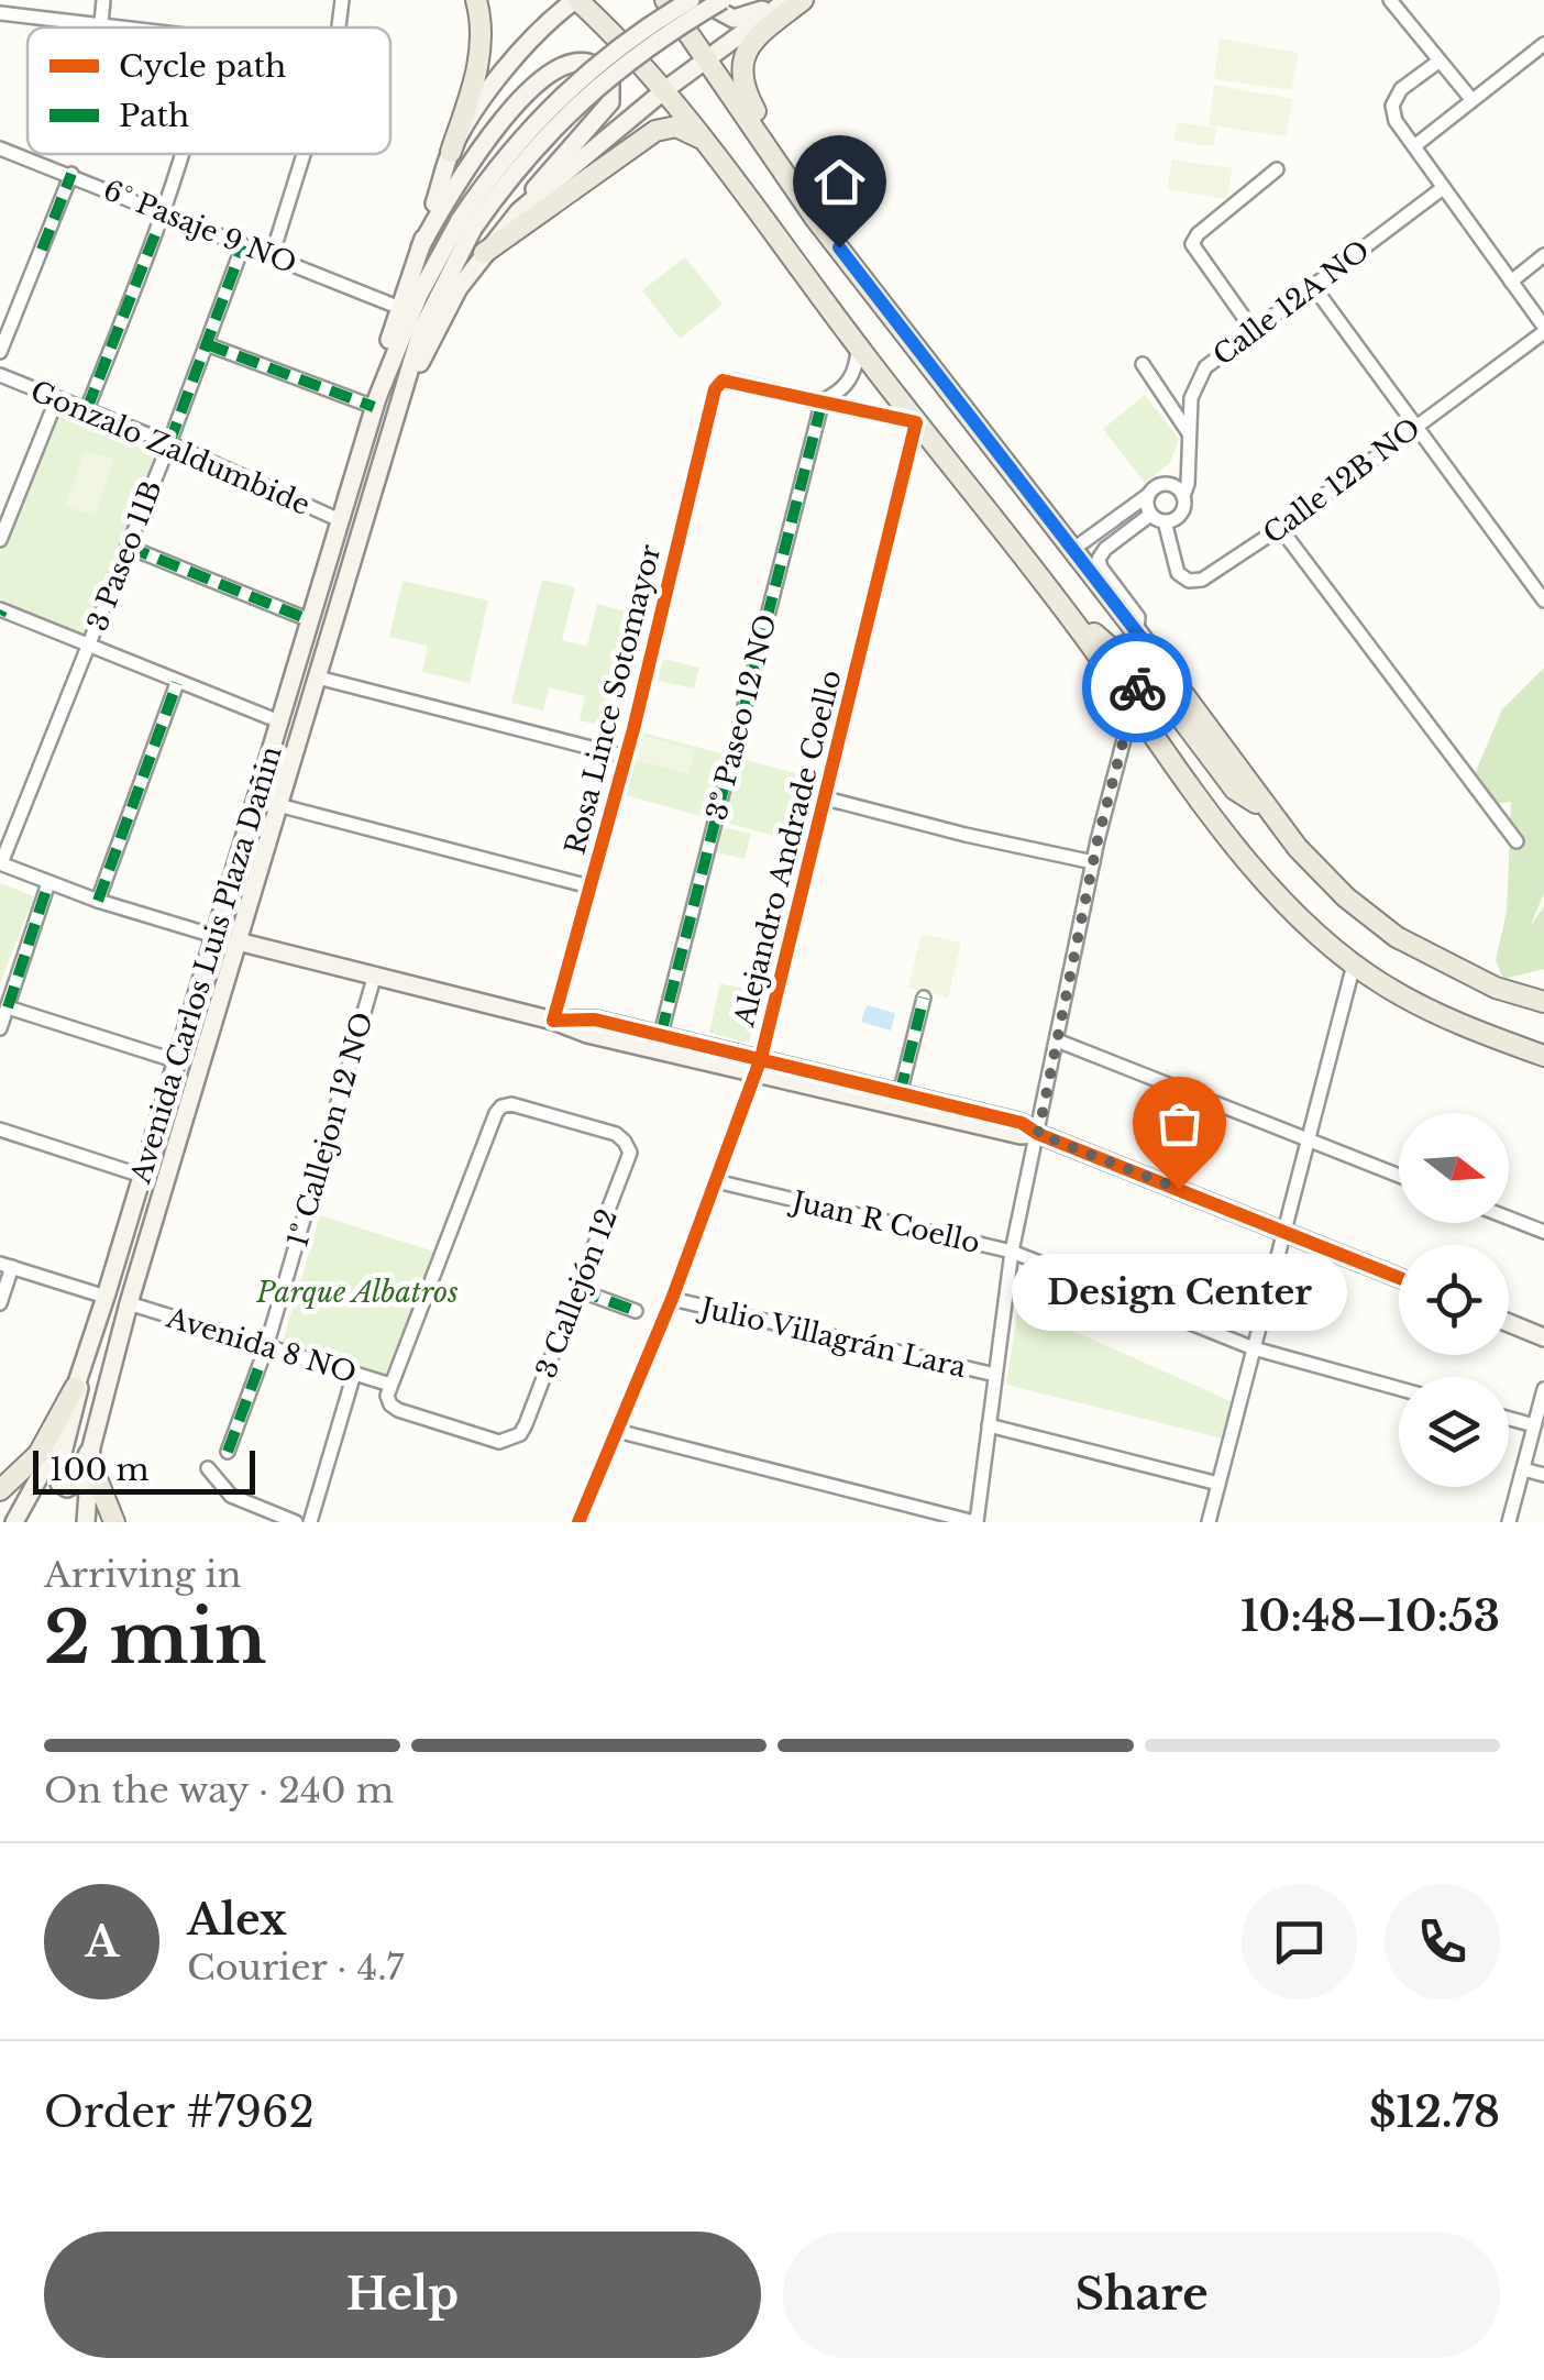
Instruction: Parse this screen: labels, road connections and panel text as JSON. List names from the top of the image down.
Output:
{
  "streets": {
    "main road": ["Avenida Carlos Luis Plaza Dañin"],
    "street": [
      "6° Pasaje 9 NO",
      "Calle 12A NO",
      "Gonzalo Zaldumbide",
      "Calle 12B NO",
      "3 Paseo 11B",
      "Rosa Lince Sotomayor",
      "3º Paseo 12 NO",
      "Alejandro Andrade Coello",
      "1º Callejon 12 NO",
      "Juan R Coello",
      "3 Callejón 12",
      "Julio Villagrán Lara",
      "Avenida 8 NO"
    ]
  },
  "crossings": [
    ["6° Pasaje 9 NO", "3 Paseo 11B"],
    ["6° Pasaje 9 NO", "Avenida Carlos Luis Plaza Dañin"],
    ["Calle 12A NO", "Calle 12B NO"],
    ["Gonzalo Zaldumbide", "3 Paseo 11B"],
    ["Gonzalo Zaldumbide", "Avenida Carlos Luis Plaza Dañin"],
    ["Rosa Lince Sotomayor", "3º Paseo 12 NO"],
    ["Alejandro Andrade Coello", "Juan R Coello"],
    ["Alejandro Andrade Coello", "Julio Villagrán Lara"],
    ["Avenida Carlos Luis Plaza Dañin", "Avenida 8 NO"],
    ["1º Callejon 12 NO", "Avenida 8 NO"],
    ["3 Callejón 12", "Avenida 8 NO"]
  ],
  "parks": ["Parque Albatros"],
  "places": ["Design Center"],
  "legend": ["Cycle path", "Path"],
  "scale_bar": "100 m",
  "north": "right",
  "page": {
    "bubble": "Design Center",
    "scale": "100 m",
    "heading": ["2 min", "Arriving in", "10:48–10:53"],
    "panel": [
      "Alex",
      "Courier · 4.7",
      "Order #7962",
      "$12.78"
    ],
    "bar": "On the way · 240 m",
    "round": "A",
    "buttons": ["Help", "Share"]
  }
}
